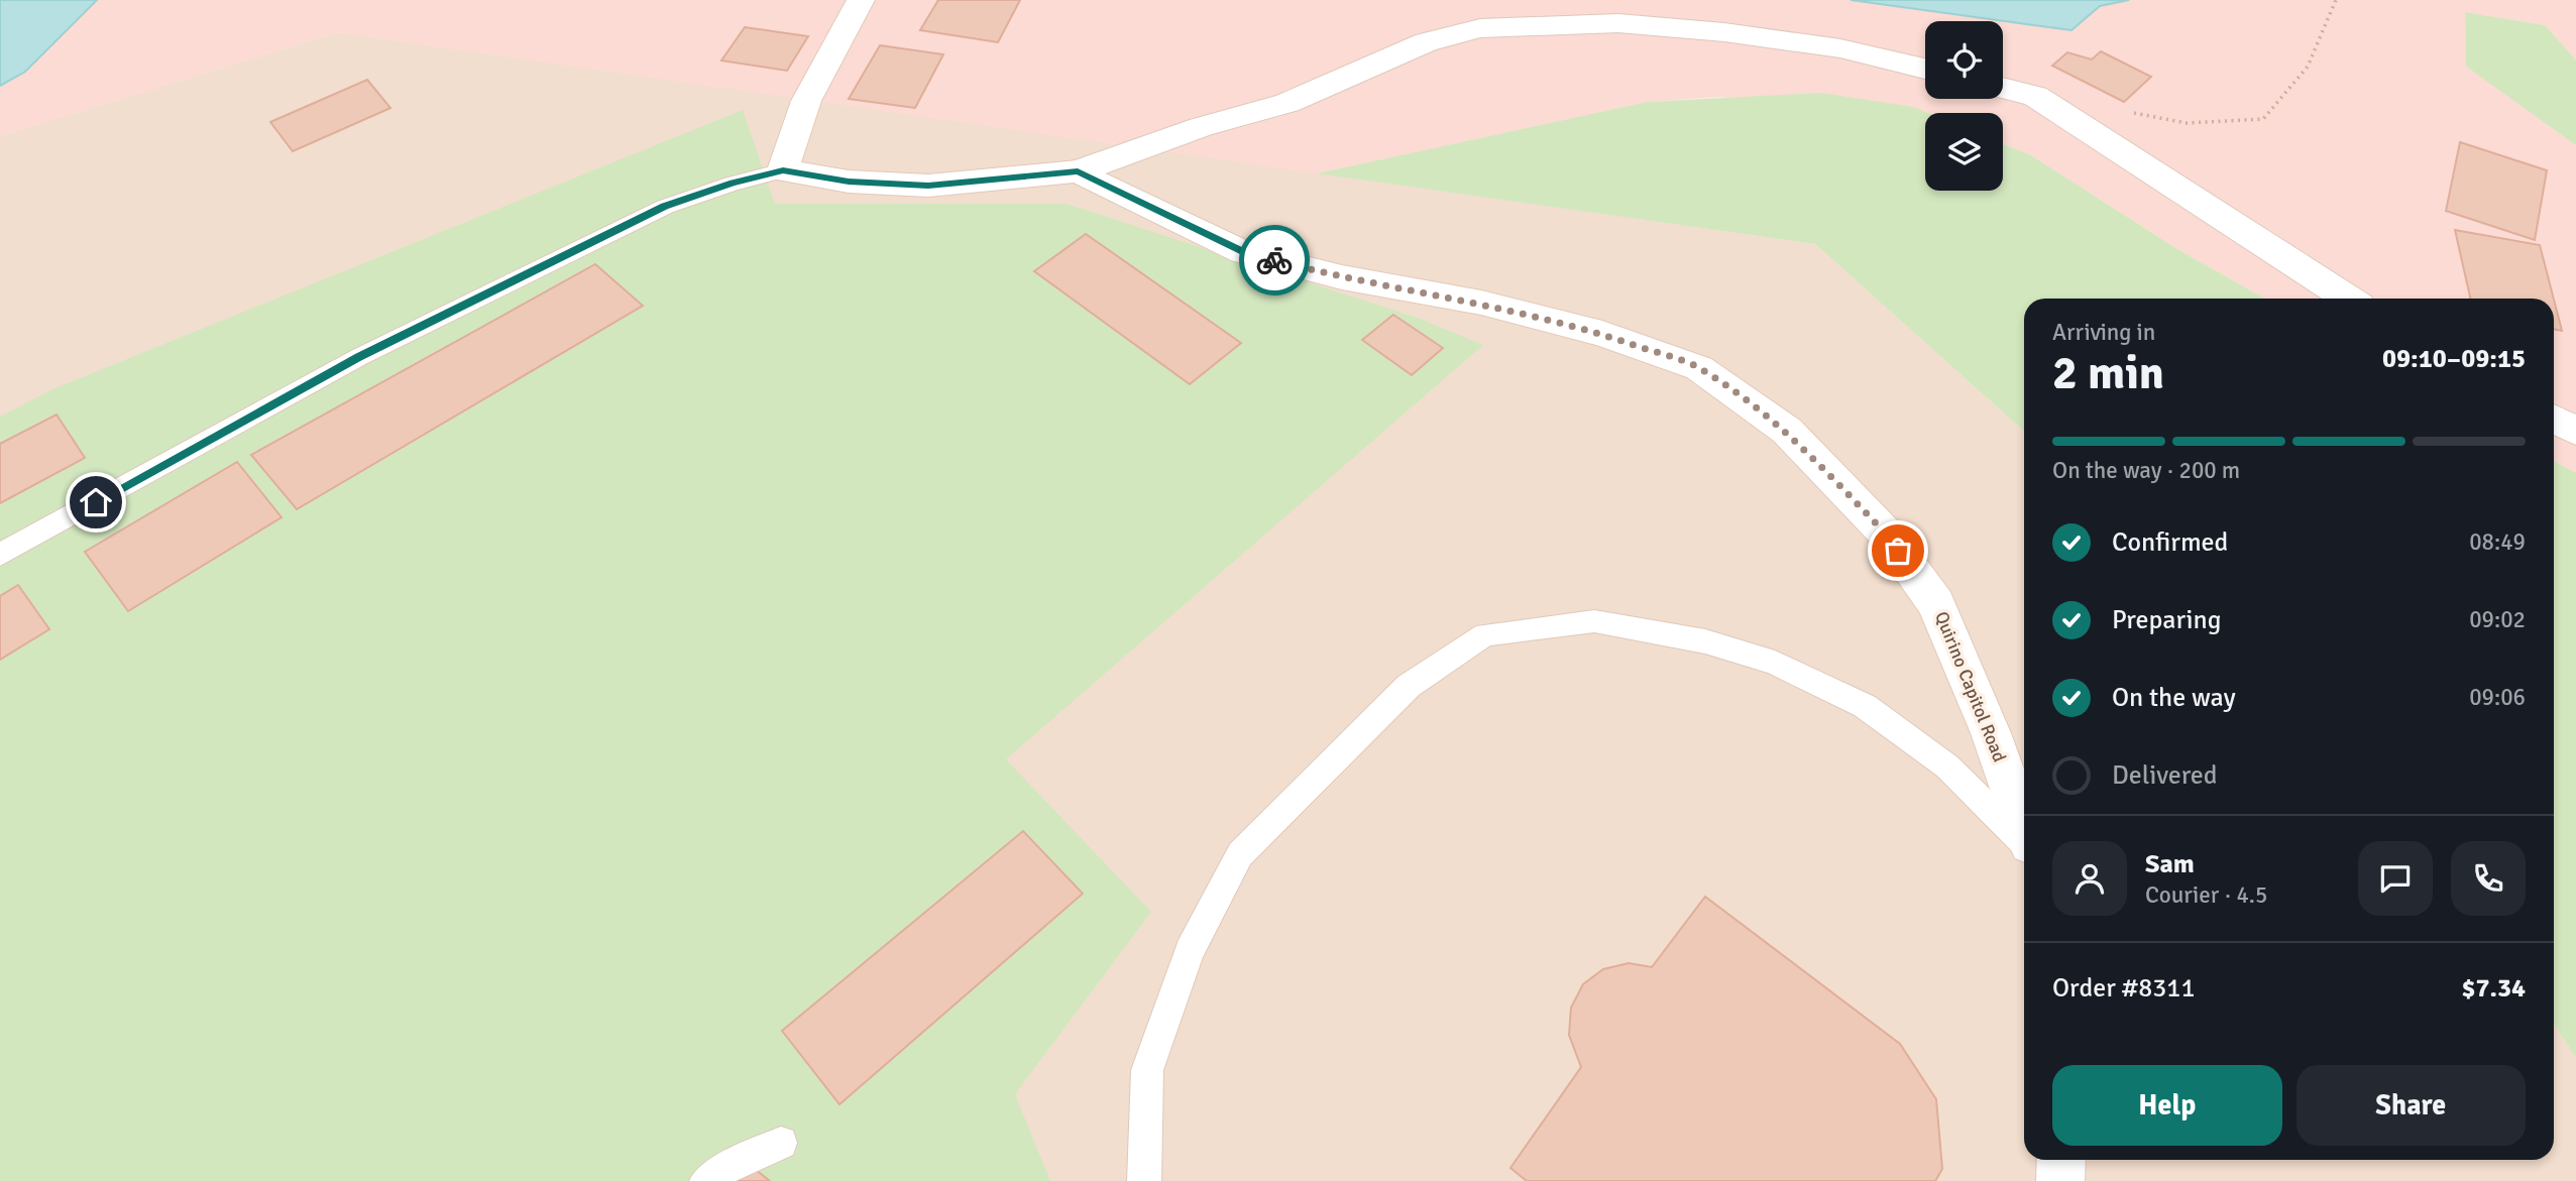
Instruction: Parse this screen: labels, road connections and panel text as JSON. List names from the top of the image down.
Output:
{
  "streets": {
    "street": ["Quirino Capitol Road"]
  },
  "page": {
    "heading": ["2 min", "Arriving in", "09:10–09:15"],
    "panel": [
      "Sam",
      "Courier · 4.5",
      "Order #8311",
      "$7.34"
    ],
    "bar": "On the way · 200 m",
    "list": [
      ["Confirmed", "08:49"],
      ["Preparing", "09:02"],
      ["On the way", "09:06"],
      "Delivered"
    ],
    "buttons": ["Help", "Share"]
  }
}
